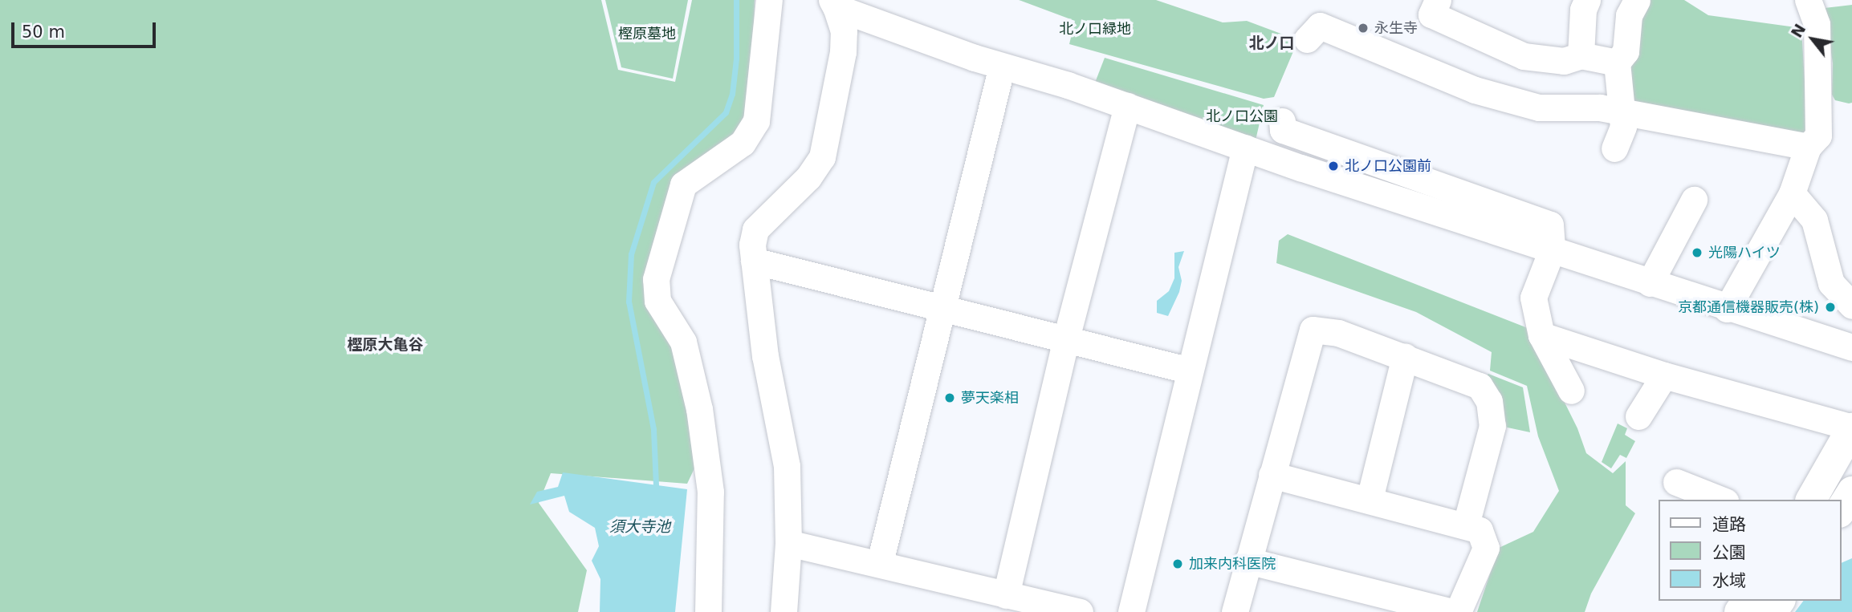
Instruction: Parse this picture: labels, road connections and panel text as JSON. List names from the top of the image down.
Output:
{
  "districts": ["北ノ口", "樫原大亀谷"],
  "water": ["須大寺池"],
  "parks": ["北ノ口緑地", "樫原墓地", "北ノ口公園"],
  "places": [
    "永生寺",
    "北ノ口公園前",
    "光陽ハイツ",
    "京都通信機器販売(株)",
    "夢天楽相",
    "加来内科医院"
  ],
  "legend": ["道路", "公園", "水域"],
  "scale_bar": "50 m",
  "north": "top left"
}
